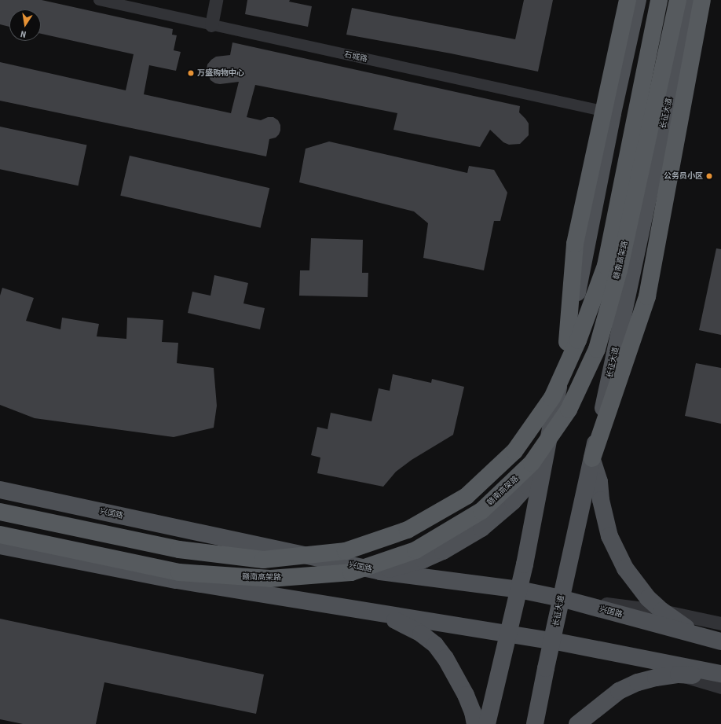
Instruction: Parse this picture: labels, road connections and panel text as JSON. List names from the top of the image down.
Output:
{
  "streets": {
    "highway": ["赣南高架路"],
    "main road": ["长征大道", "兴国路"],
    "street": ["石城路"]
  },
  "crossings": [
    ["长征大道", "兴国路"]
  ],
  "places": ["万盛购物中心", "公务员小区"],
  "north": "bottom"
}
